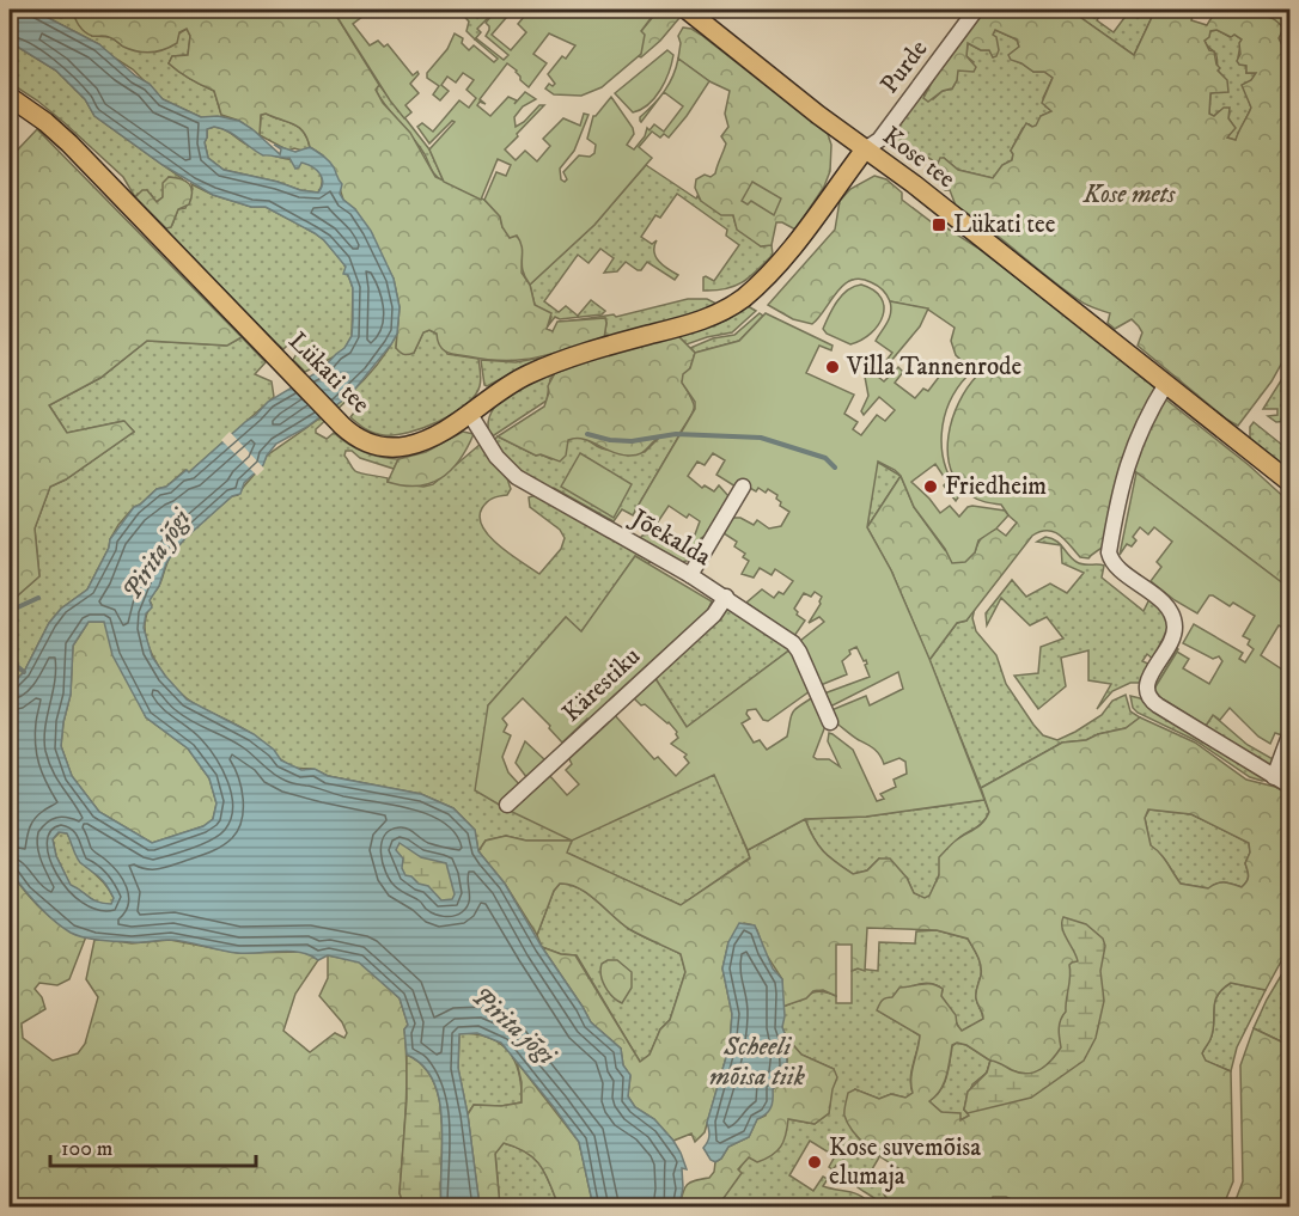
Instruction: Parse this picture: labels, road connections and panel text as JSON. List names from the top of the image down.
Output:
{
  "streets": {
    "main road": ["Kose tee", "Lükati tee"],
    "street": ["Purde", "Jõekalda", "Kärestiku"]
  },
  "crossings": [
    ["Purde", "Kose tee"],
    ["Purde", "Lükati tee"],
    ["Kose tee", "Lükati tee"],
    ["Lükati tee", "Jõekalda"],
    ["Jõekalda", "Kärestiku"]
  ],
  "water": ["Pirita jõgi", "Scheeli mõisa tiik"],
  "parks": ["Kose mets"],
  "places": {
    "transit": ["Lükati tee"],
    "other": ["Villa Tannenrode", "Friedheim", "Kose suvemõisa elumaja"]
  },
  "scale_bar": "100 m"
}
